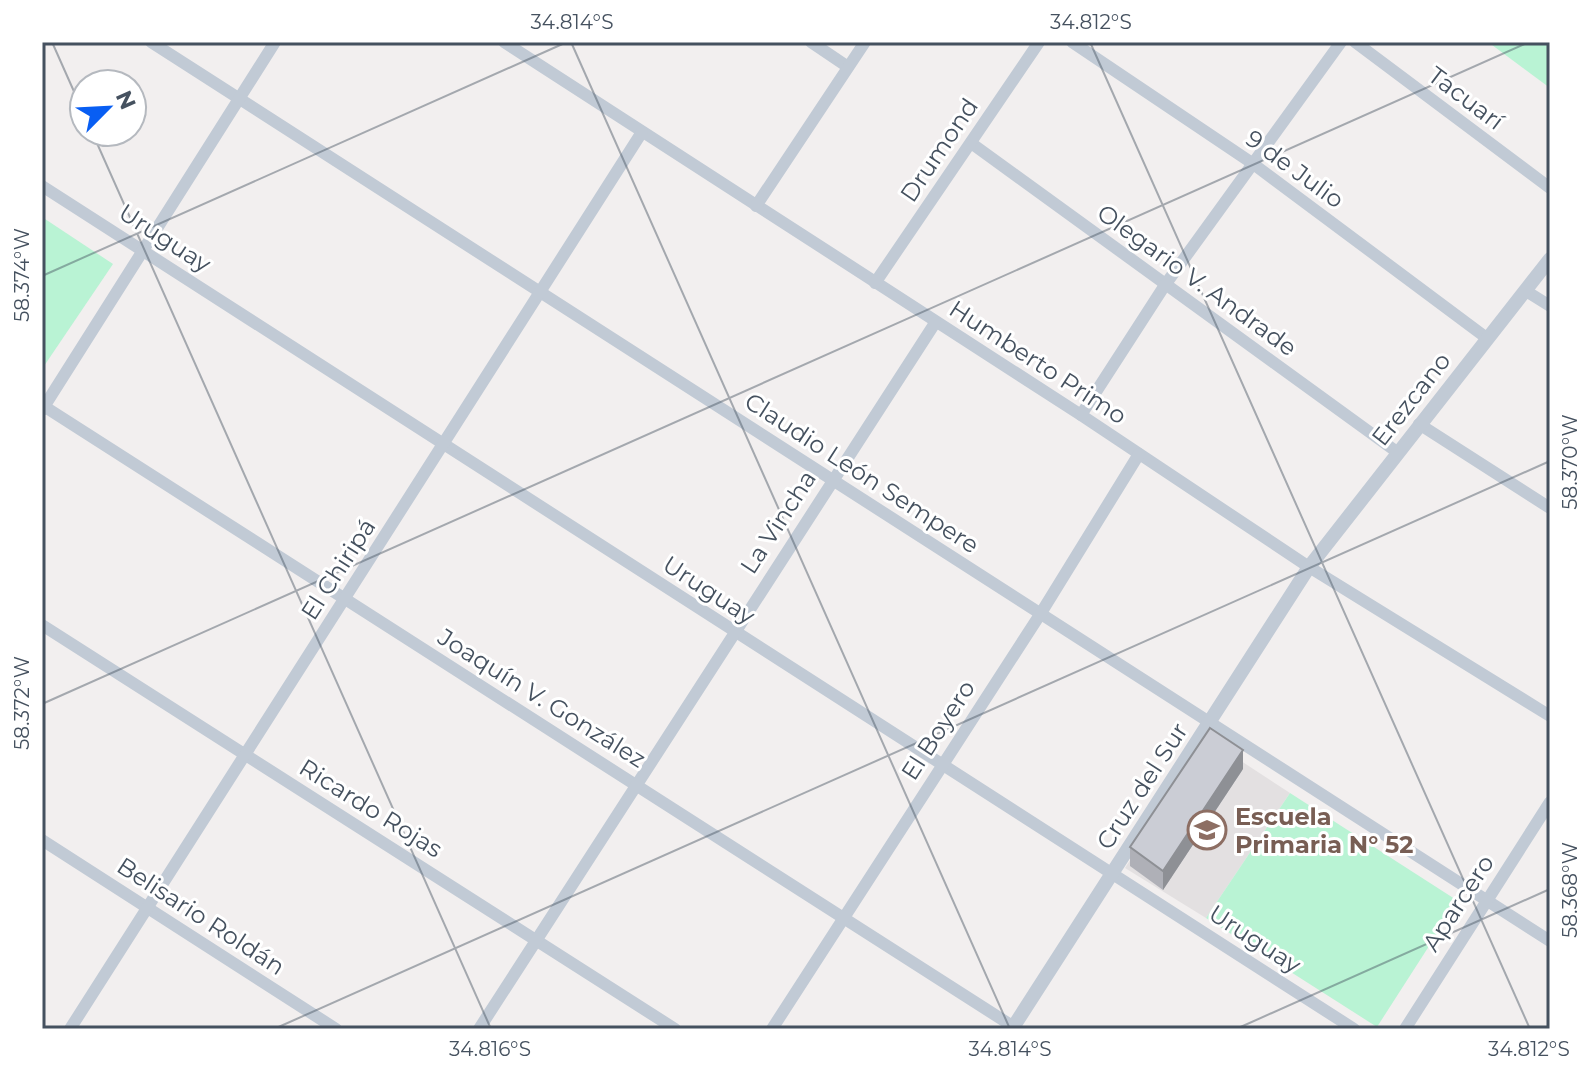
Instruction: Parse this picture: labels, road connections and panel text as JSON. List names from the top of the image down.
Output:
{
  "streets": {
    "street": [
      "Tacuarí",
      "Drumond",
      "9 de Julio",
      "Uruguay",
      "Olegario V. Andrade",
      "Humberto Primo",
      "Erezcano",
      "Claudio León Sempere",
      "La Vincha",
      "El Chiripá",
      "Joaquín V. González",
      "El Boyero",
      "Cruz del Sur",
      "Ricardo Rojas",
      "Aparcero",
      "Belisario Roldán"
    ]
  },
  "crossings": [
    ["Drumond", "Olegario V. Andrade"],
    ["Drumond", "Humberto Primo"],
    ["9 de Julio", "Erezcano"],
    ["Uruguay", "La Vincha"],
    ["Uruguay", "El Chiripá"],
    ["Uruguay", "El Boyero"],
    ["Uruguay", "Cruz del Sur"],
    ["Olegario V. Andrade", "Erezcano"],
    ["Humberto Primo", "Erezcano"],
    ["Humberto Primo", "La Vincha"],
    ["Humberto Primo", "El Chiripá"],
    ["Humberto Primo", "El Boyero"],
    ["Humberto Primo", "Cruz del Sur"],
    ["Erezcano", "Cruz del Sur"],
    ["Claudio León Sempere", "La Vincha"],
    ["Claudio León Sempere", "El Chiripá"],
    ["Claudio León Sempere", "El Boyero"],
    ["Claudio León Sempere", "Cruz del Sur"],
    ["Claudio León Sempere", "Aparcero"],
    ["La Vincha", "Joaquín V. González"],
    ["La Vincha", "Ricardo Rojas"],
    ["El Chiripá", "Joaquín V. González"],
    ["El Chiripá", "Ricardo Rojas"],
    ["El Chiripá", "Belisario Roldán"],
    ["Joaquín V. González", "El Boyero"],
    ["Joaquín V. González", "Cruz del Sur"]
  ],
  "places": {
    "school or university": ["Escuela Primaria N° 52"]
  },
  "north": "top right",
  "coordinates": [
    "34.814°S",
    "34.812°S",
    "58.374°W",
    "58.370°W",
    "58.372°W",
    "58.368°W",
    "34.816°S"
  ]
}
